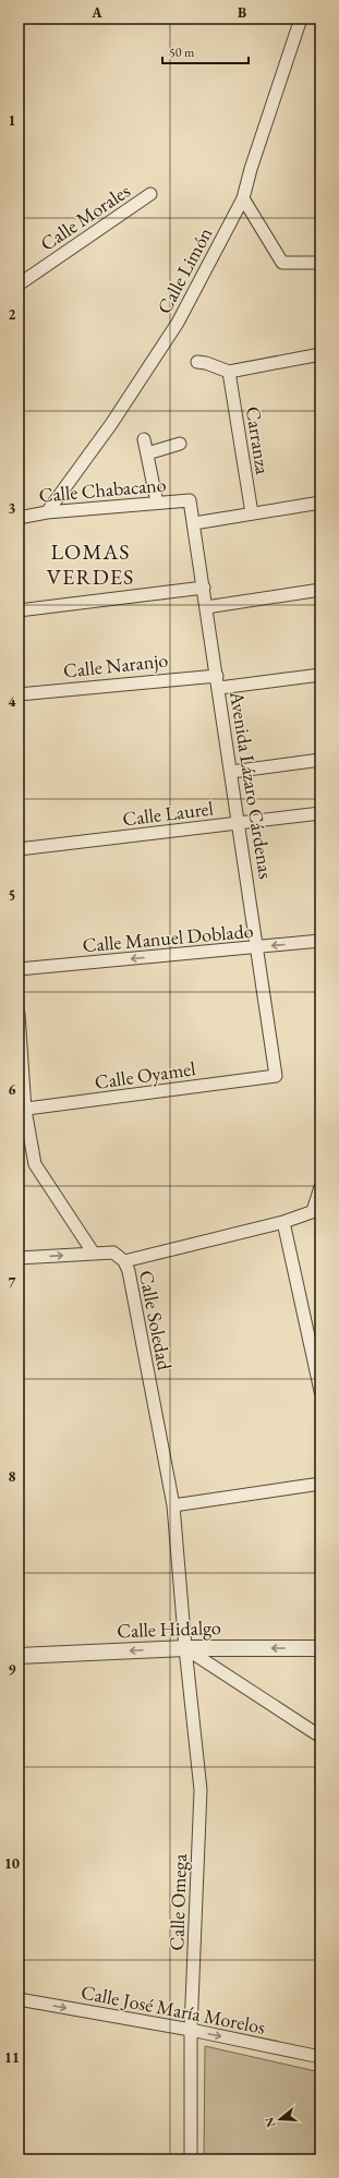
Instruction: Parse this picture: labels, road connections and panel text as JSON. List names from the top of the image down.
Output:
{
  "streets": {
    "street": [
      "Calle Morales",
      "Calle Limón",
      "Carranza",
      "Calle Chabacano",
      "Calle Naranjo",
      "Avenida Lázaro Cárdenas",
      "Calle Laurel",
      "Calle Manuel Doblado",
      "Calle Oyamel",
      "Calle Soledad",
      "Calle Hidalgo",
      "Calle Omega",
      "Calle José María Morelos"
    ]
  },
  "crossings": [
    ["Calle Limón", "Calle Chabacano"],
    ["Calle Chabacano", "Avenida Lázaro Cárdenas"],
    ["Calle Naranjo", "Avenida Lázaro Cárdenas"],
    ["Avenida Lázaro Cárdenas", "Calle Laurel"],
    ["Avenida Lázaro Cárdenas", "Calle Manuel Doblado"],
    ["Avenida Lázaro Cárdenas", "Calle Oyamel"],
    ["Calle Soledad", "Calle Hidalgo"],
    ["Calle Soledad", "Calle Omega"],
    ["Calle Hidalgo", "Calle Omega"],
    ["Calle Omega", "Calle José María Morelos"]
  ],
  "one_way": ["Calle Manuel Doblado", "Calle Hidalgo", "Calle José María Morelos"],
  "districts": ["LOMAS VERDES"],
  "scale_bar": "50 m",
  "north": "left",
  "grid": {
    "columns": ["A", "B"],
    "rows": [
      "1",
      "2",
      "3",
      "4",
      "5",
      "6",
      "7",
      "8",
      "9",
      "10",
      "11"
    ]
  }
}
